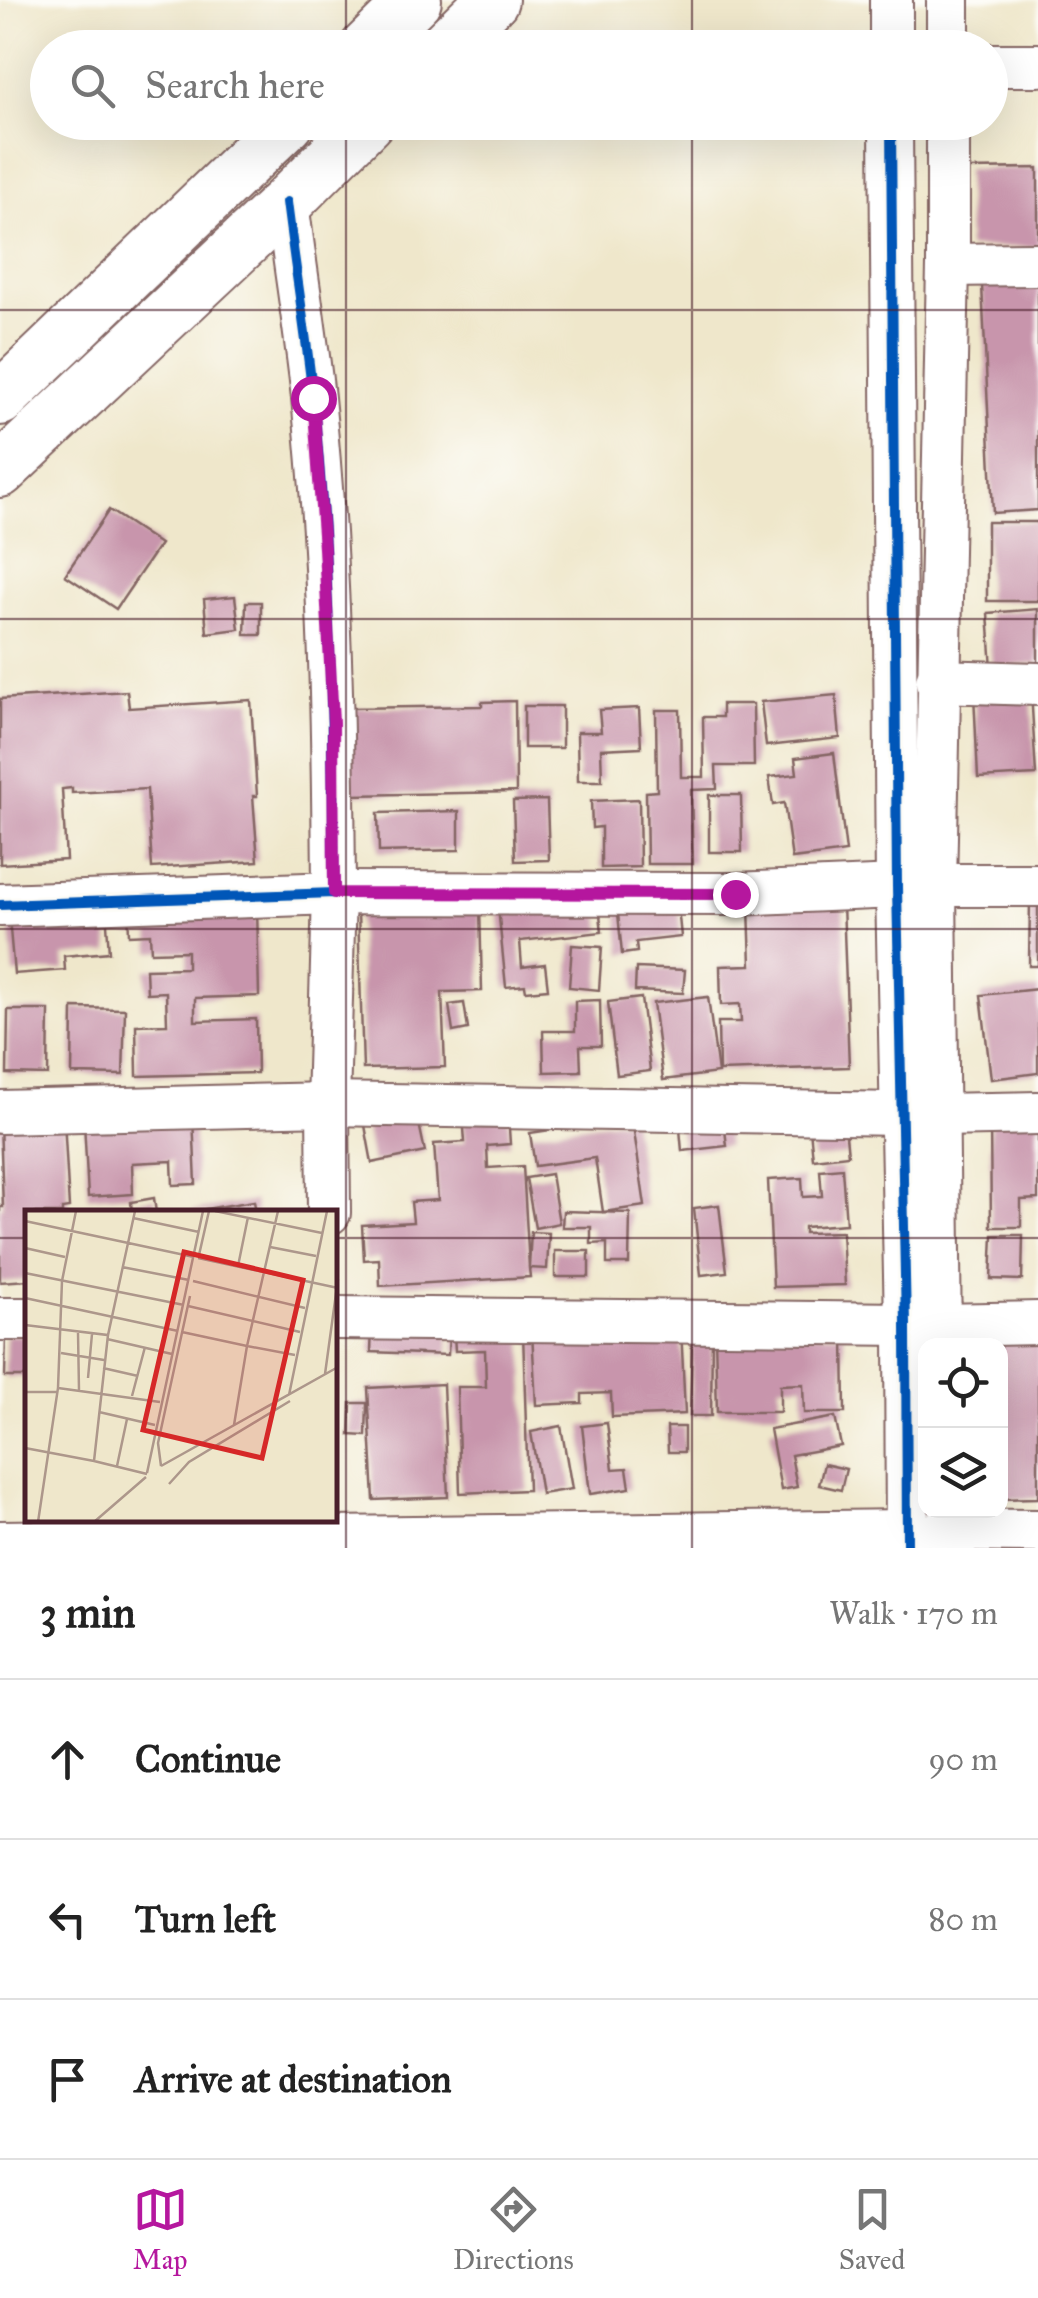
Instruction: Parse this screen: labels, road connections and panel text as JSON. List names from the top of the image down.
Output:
{
  "page": {
    "search": "Search here",
    "heading": ["3 min", "Walk · 170 m"],
    "list": [
      ["Continue", "90 m"],
      ["Turn left", "80 m"],
      "Arrive at destination"
    ],
    "nav": ["Map", "Directions", "Saved"]
  }
}
